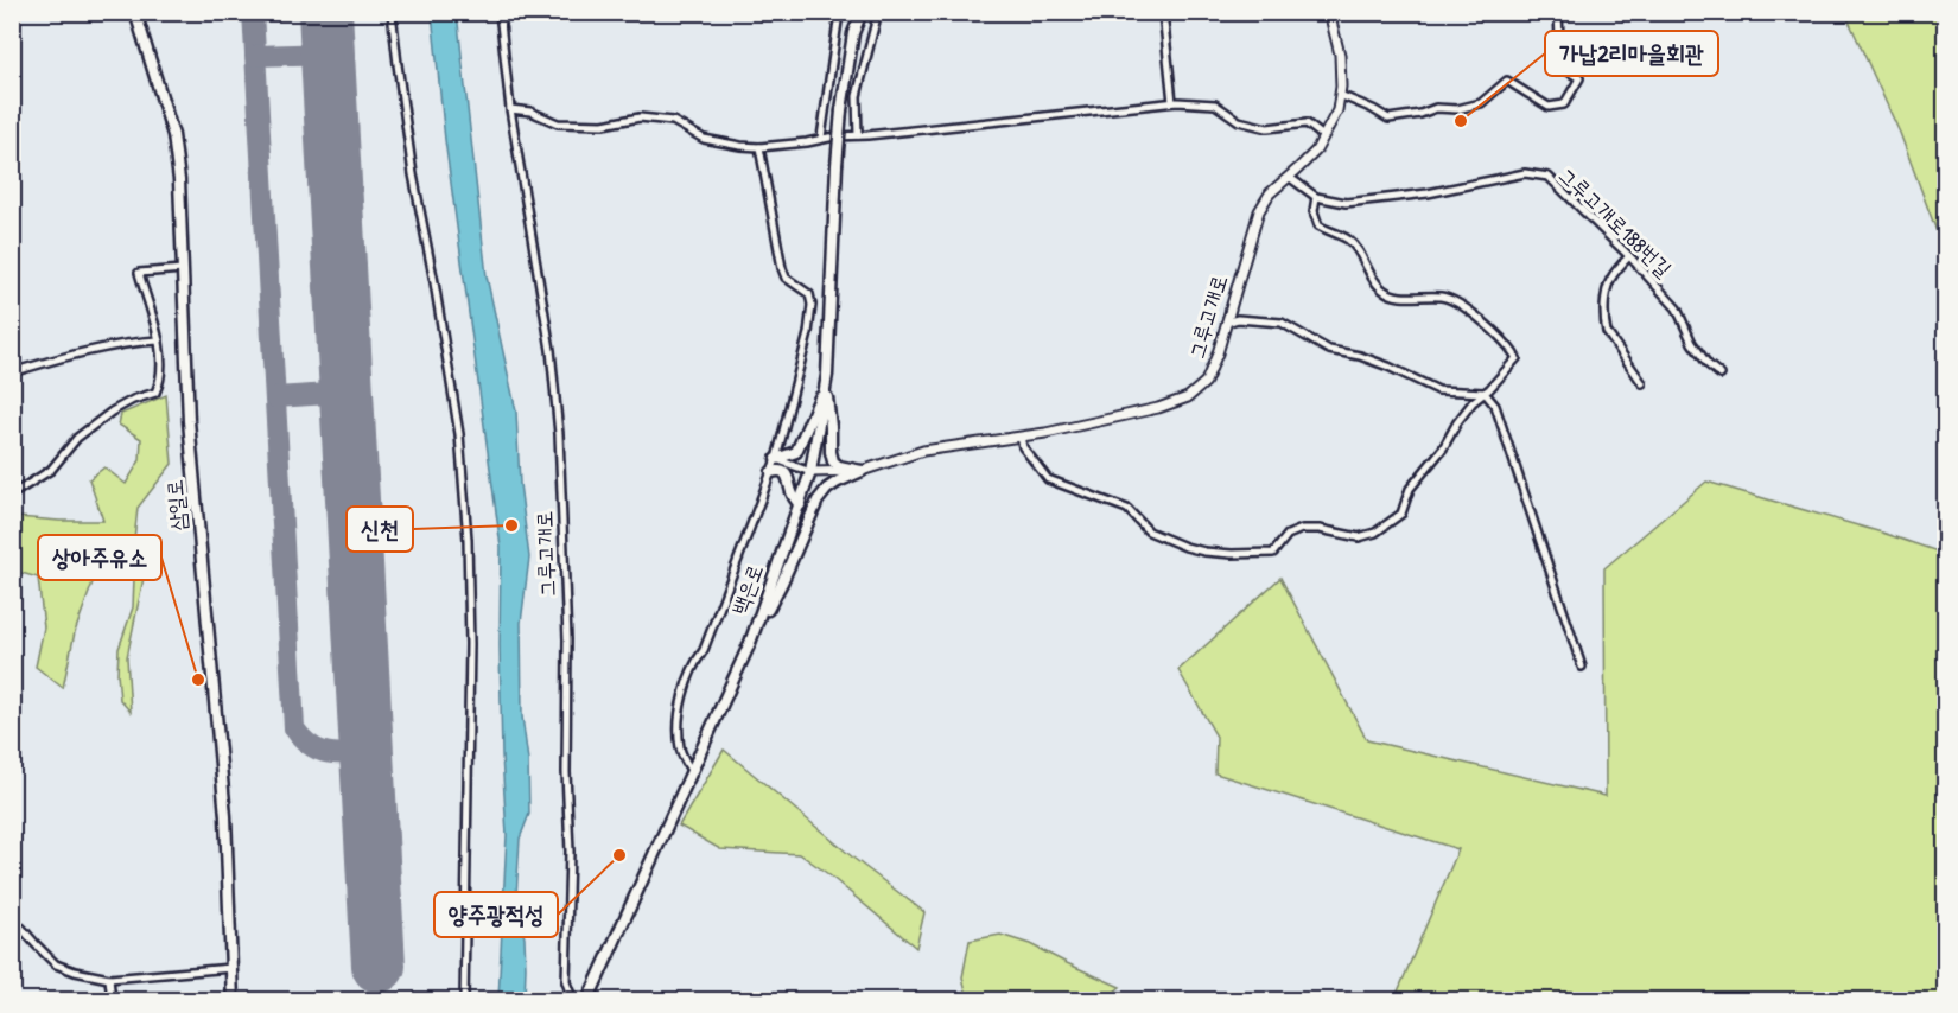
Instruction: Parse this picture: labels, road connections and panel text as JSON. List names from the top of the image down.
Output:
{
  "streets": {
    "main road": ["삼일로", "백은로"],
    "street": ["그루고개로188번길", "그루고개로"]
  },
  "crossings": [
    ["그루고개로188번길", "그루고개로"],
    ["그루고개로", "백은로"]
  ],
  "places": [
    "가납2리마을회관",
    "신천",
    "상아주유소",
    "양주광적성"
  ]
}
